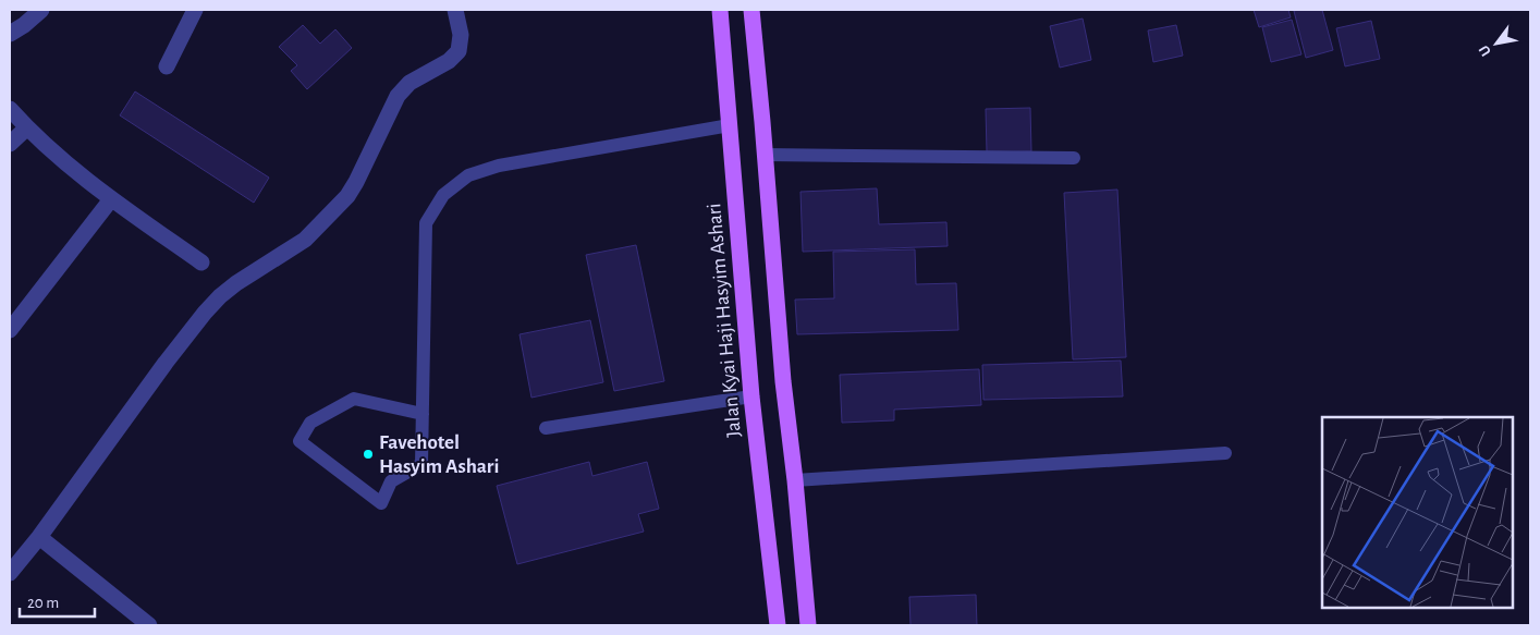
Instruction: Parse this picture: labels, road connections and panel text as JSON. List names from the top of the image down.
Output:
{
  "streets": {
    "main road": ["Jalan Kyai Haji Hasyim Ashari"]
  },
  "places": ["Favehotel Hasyim Ashari"],
  "scale_bar": "20 m",
  "north": "bottom left"
}
